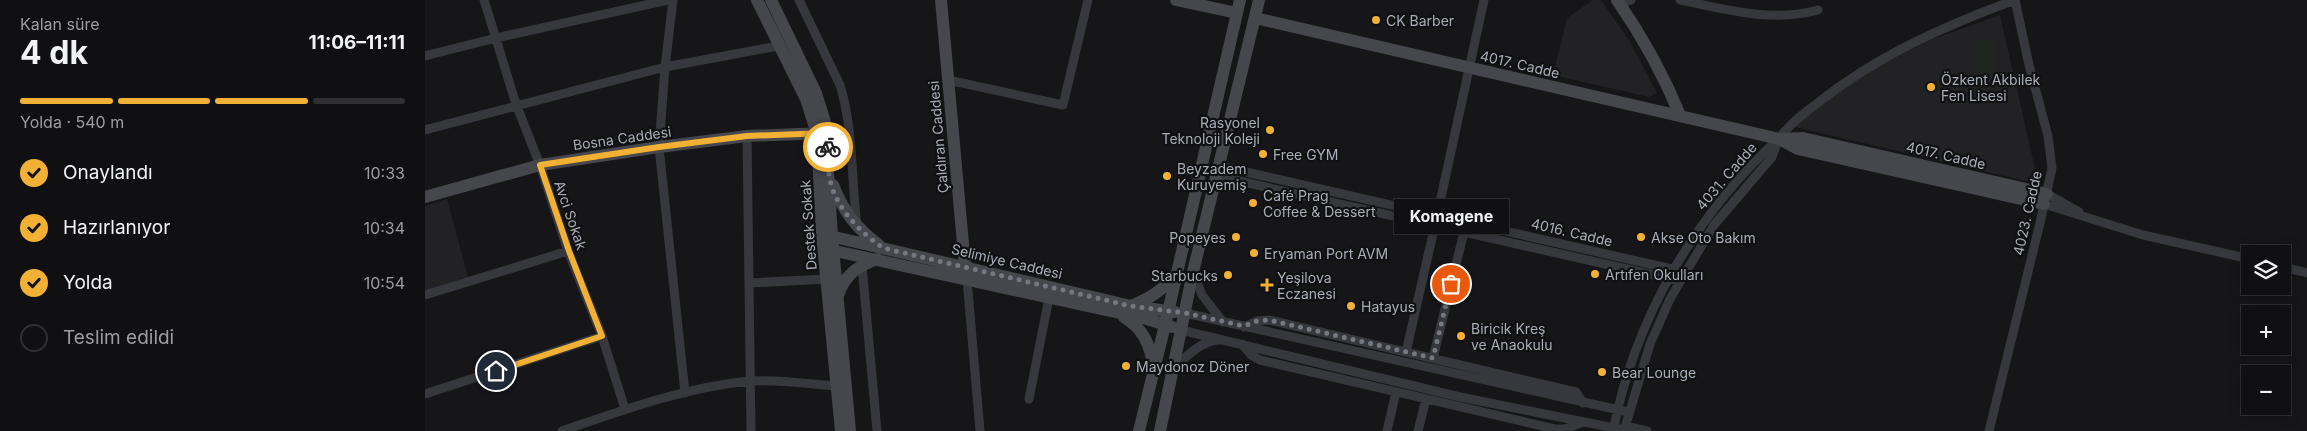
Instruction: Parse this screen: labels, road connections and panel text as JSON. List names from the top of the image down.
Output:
{
  "streets": {
    "street": [
      "4017. Cadde",
      "Çaldıran Caddesi",
      "Bosna Caddesi",
      "4031. Cadde",
      "4023. Cadde",
      "Avci Sokak",
      "Destek Sokak",
      "4016. Cadde",
      "Selimiye Caddesi"
    ]
  },
  "crossings": [
    ["4017. Cadde", "4031. Cadde"],
    ["4017. Cadde", "4023. Cadde"],
    ["Çaldıran Caddesi", "Selimiye Caddesi"],
    ["Bosna Caddesi", "Avci Sokak"],
    ["Bosna Caddesi", "Destek Sokak"],
    ["4031. Cadde", "4016. Cadde"],
    ["Destek Sokak", "Selimiye Caddesi"]
  ],
  "places": {
    "other": [
      "CK Barber",
      "Özkent Akbilek Fen Lisesi",
      "Rasyonel Teknoloji Koleji",
      "Free GYM",
      "Beyzadem Kuruyemiş",
      "Café Prag Coffee & Dessert",
      "Popeyes",
      "Akse Oto Bakım",
      "Eryaman Port AVM",
      "Artıfen Okulları",
      "Starbucks",
      "Komagene",
      "Hatayus",
      "Biricik Kreş ve Anaokulu",
      "Maydonoz Döner",
      "Bear Lounge"
    ],
    "health": ["Yeşilova Eczanesi"]
  },
  "page": {
    "heading": ["4 dk", "Kalan süre", "11:06–11:11"],
    "bar": "Yolda · 540 m",
    "list": [
      ["Onaylandı", "10:33"],
      ["Hazırlanıyor", "10:34"],
      ["Yolda", "10:54"],
      "Teslim edildi"
    ],
    "bubble": "Komagene",
    "map_buttons": ["+", "−"]
  }
}
